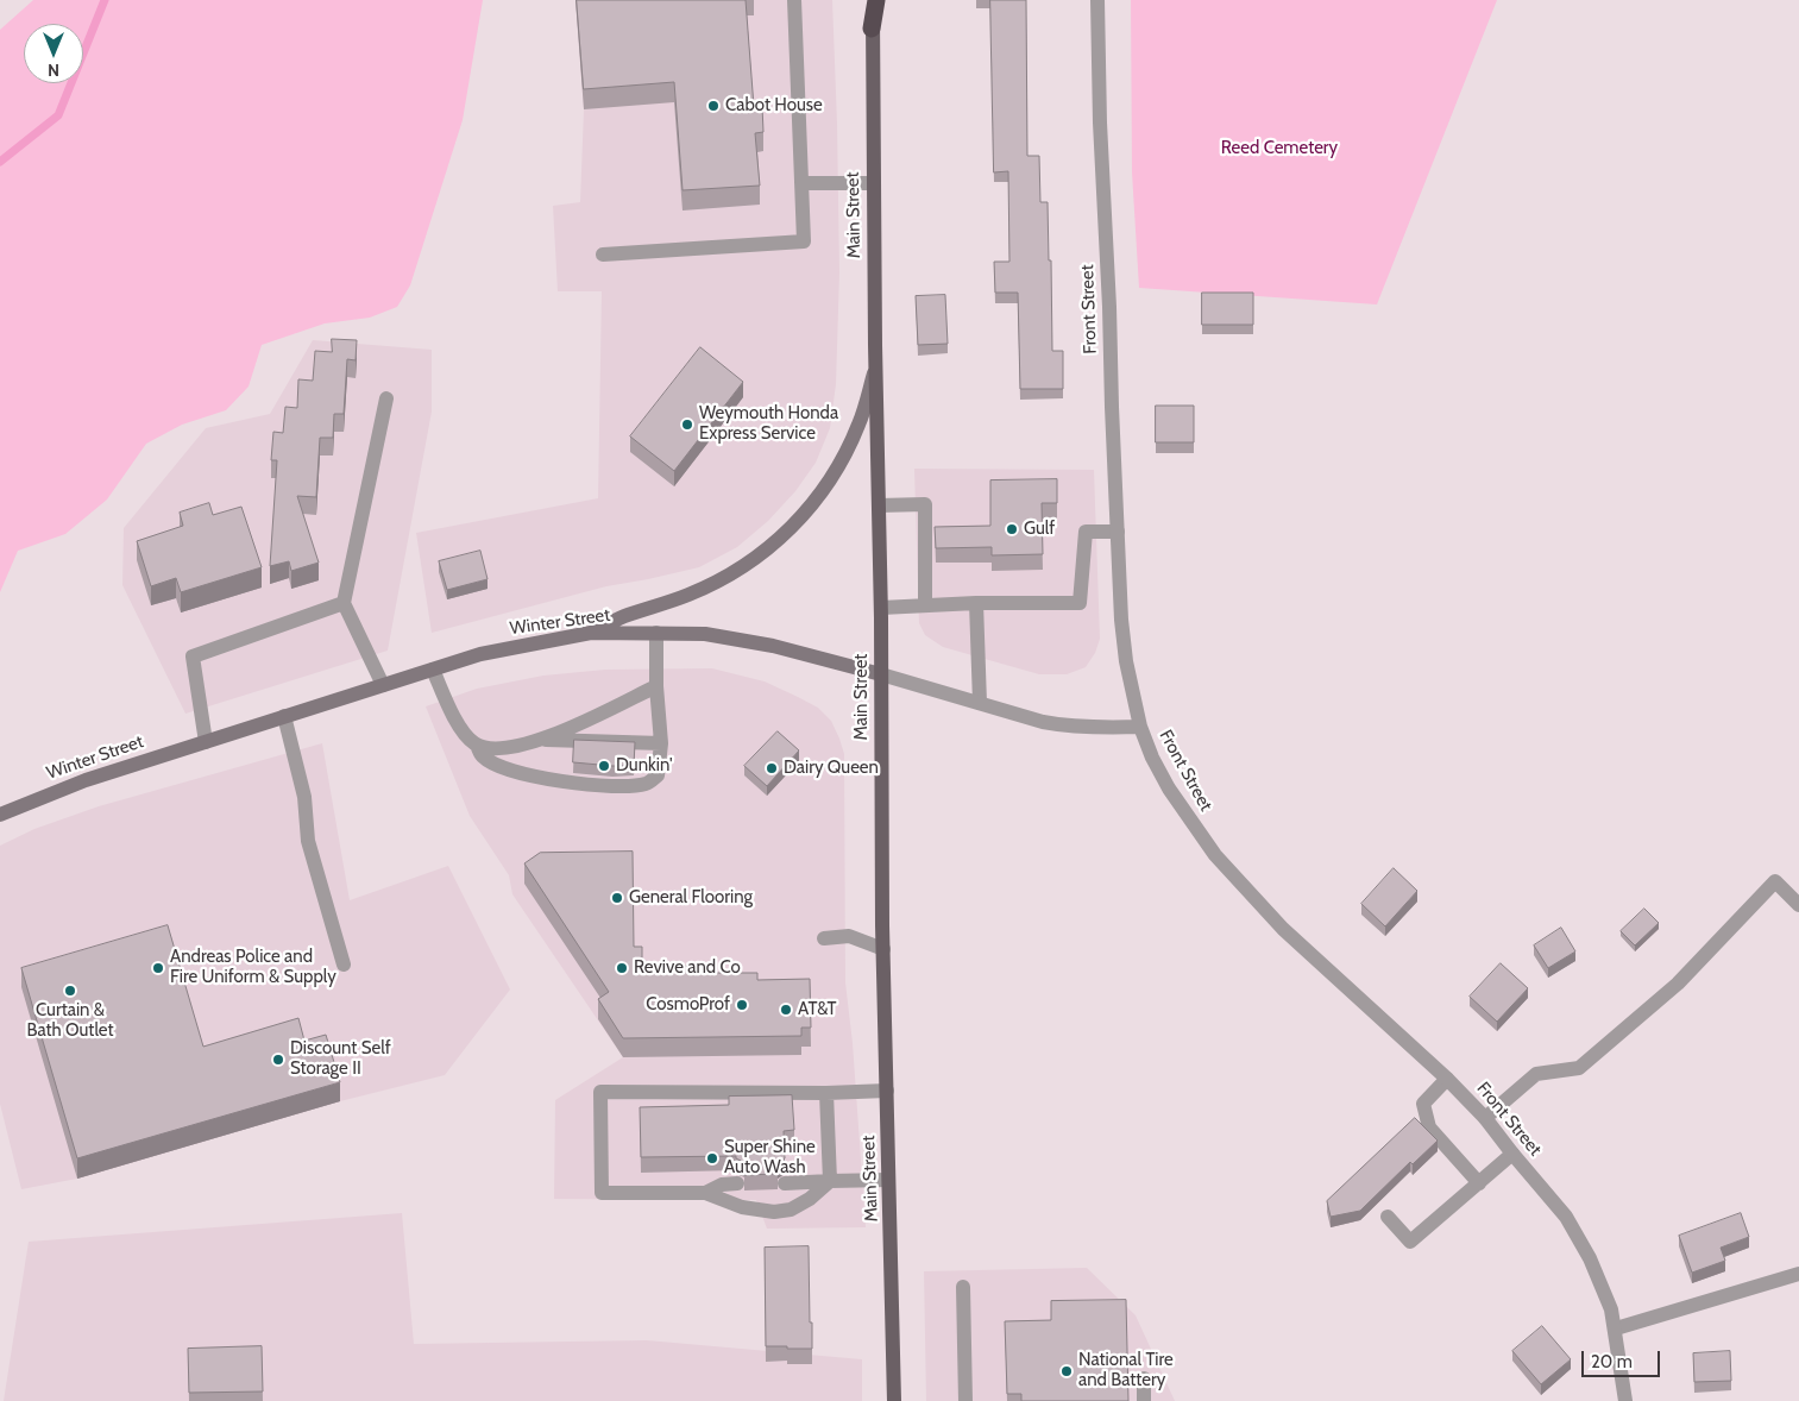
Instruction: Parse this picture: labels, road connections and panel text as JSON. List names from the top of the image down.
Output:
{
  "streets": {
    "main road": ["Main Street", "Winter Street"],
    "street": ["Front Street"]
  },
  "crossings": [
    ["Main Street", "Winter Street"],
    ["Front Street", "Winter Street"]
  ],
  "parks": ["Reed Cemetery"],
  "places": [
    "Cabot House",
    "Weymouth Honda Express Service",
    "Gulf",
    "Dunkin'",
    "Dairy Queen",
    "General Flooring",
    "Andreas Police and Fire Uniform & Supply",
    "Revive and Co",
    "Curtain & Bath Outlet",
    "CosmoProf",
    "AT&T",
    "Discount Self Storage II",
    "Super Shine Auto Wash",
    "National Tire and Battery"
  ],
  "scale_bar": "20 m",
  "north": "bottom"
}
